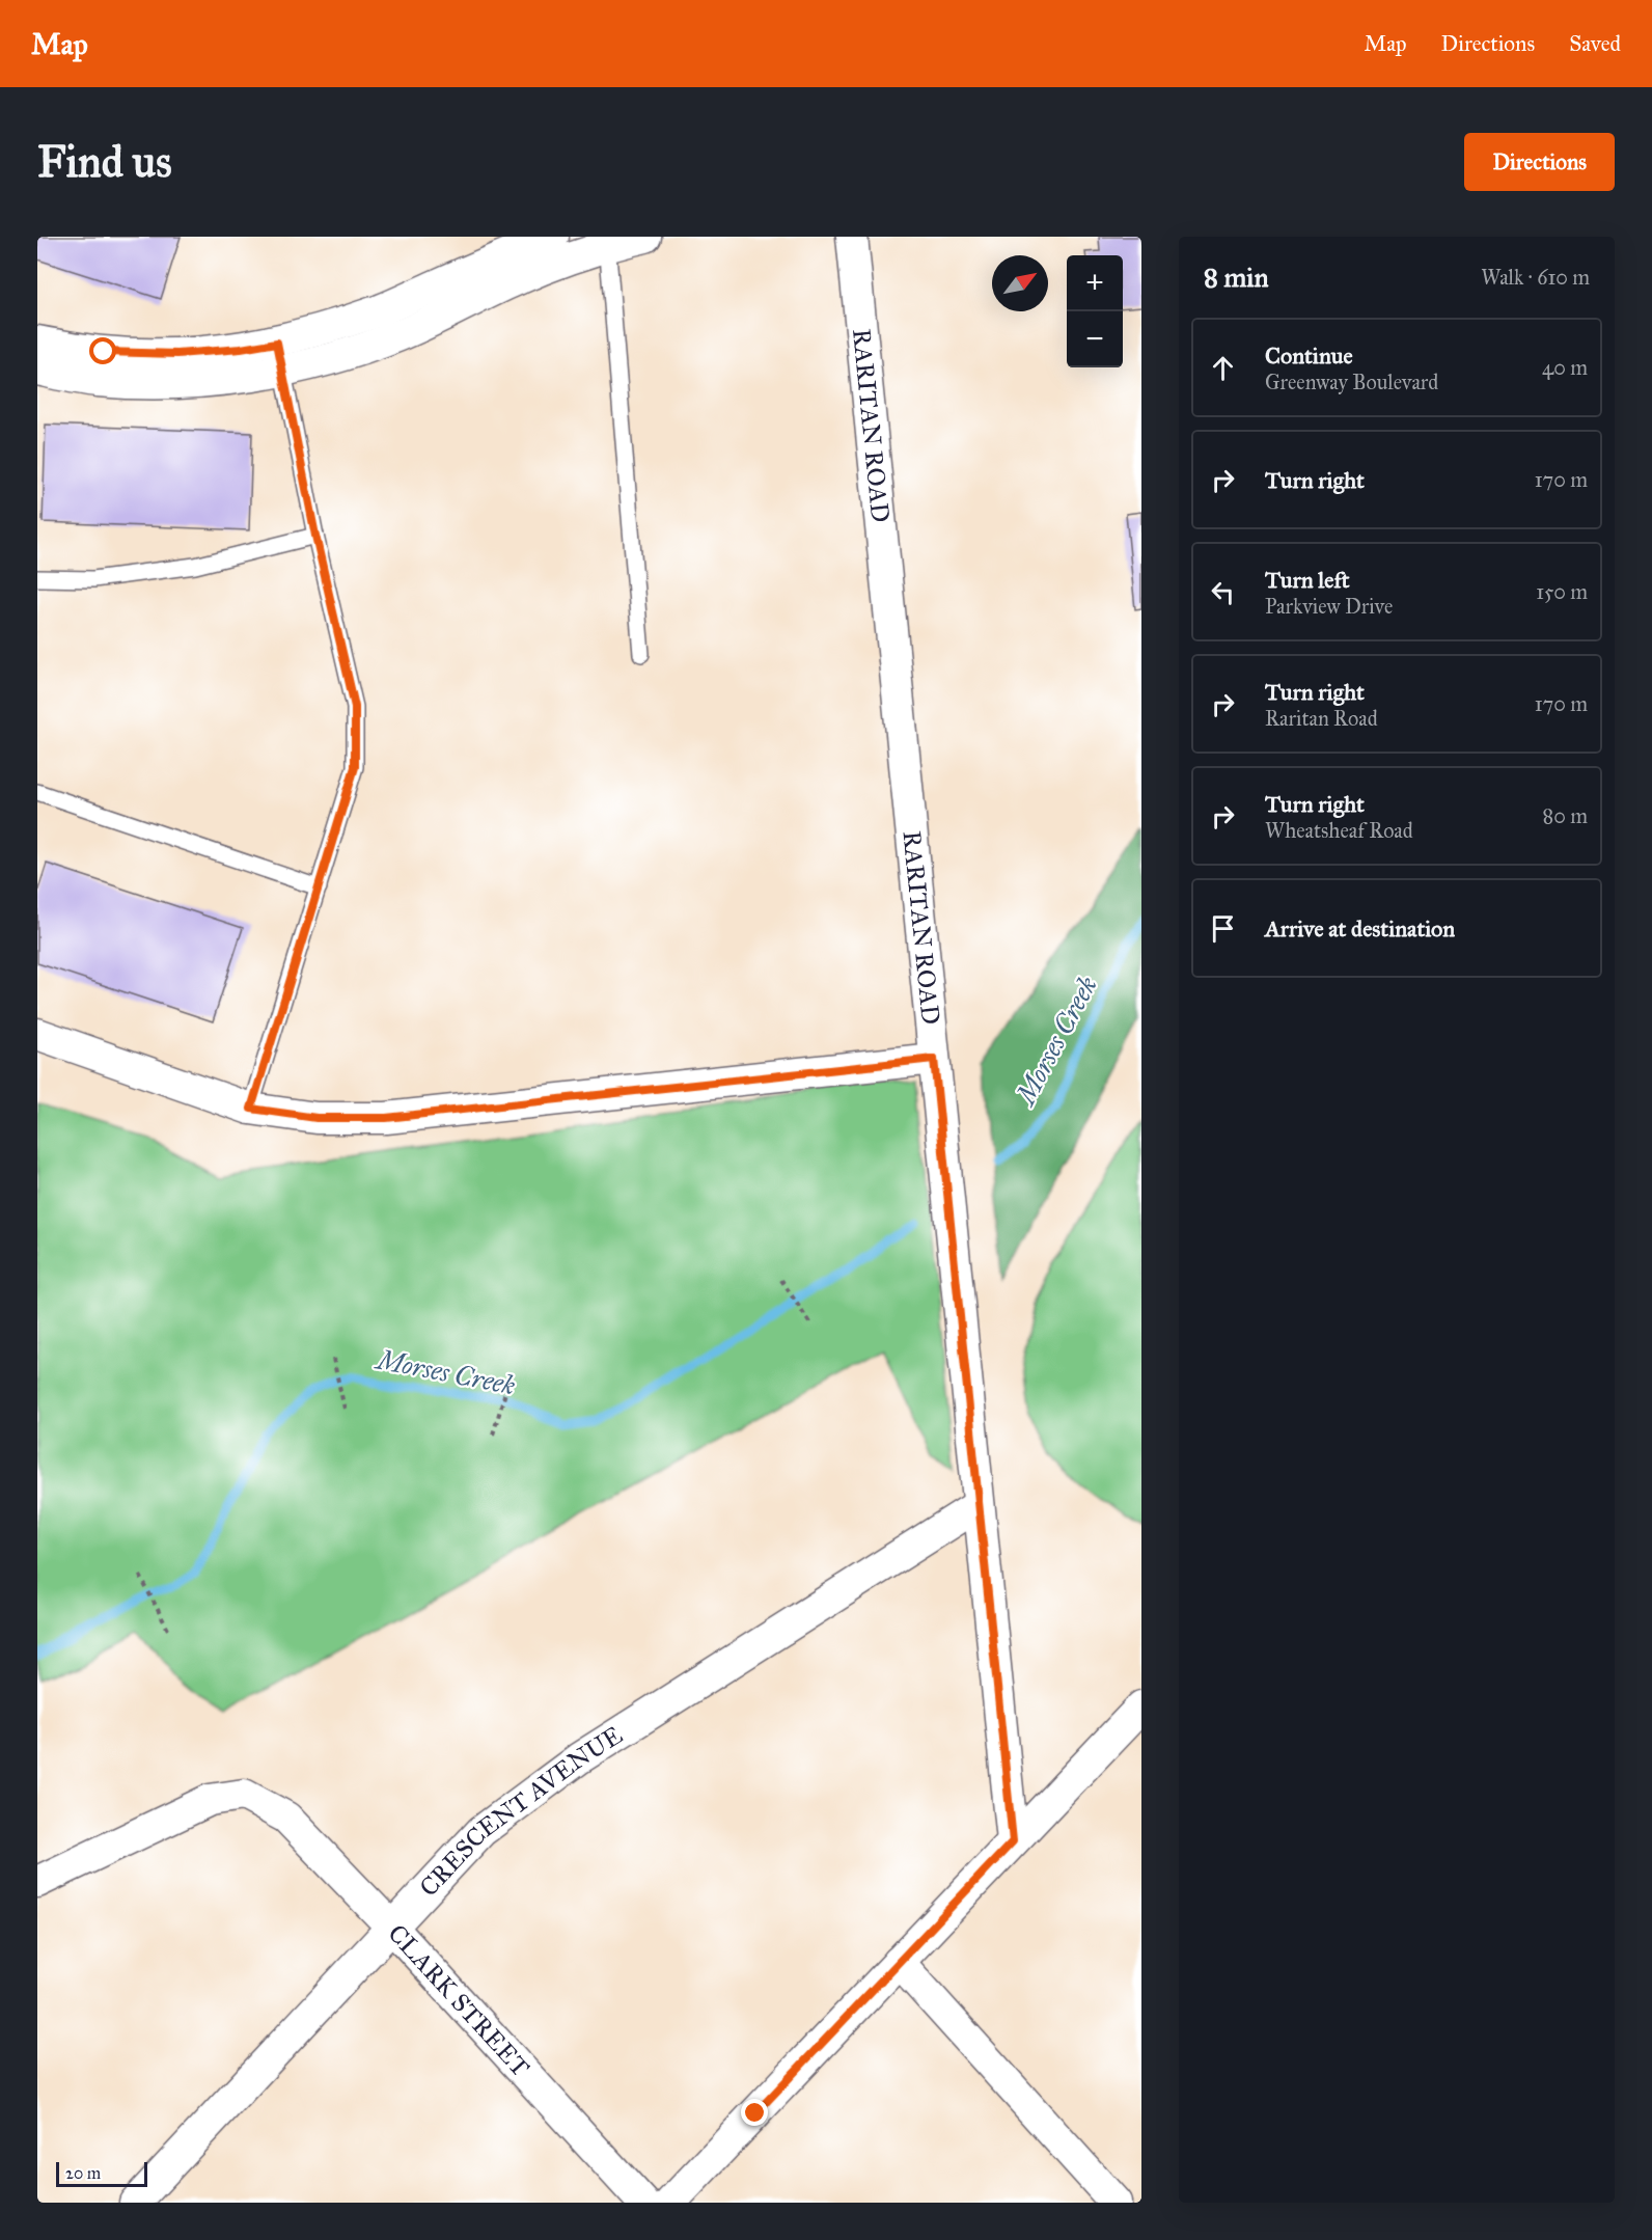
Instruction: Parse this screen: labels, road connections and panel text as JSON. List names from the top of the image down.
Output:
{
  "streets": {
    "street": ["RARITAN ROAD", "CRESCENT AVENUE", "CLARK STREET"]
  },
  "crossings": [
    ["RARITAN ROAD", "CRESCENT AVENUE"],
    ["CRESCENT AVENUE", "CLARK STREET"]
  ],
  "water": ["Morses Creek"],
  "scale_bar": "20 m",
  "north": "top right",
  "page": {
    "header": "Map",
    "nav": ["Map", "Directions", "Saved"],
    "buttons": "Directions",
    "title": "Find us",
    "heading": ["8 min", "Walk · 610 m"],
    "map_buttons": ["+", "−"],
    "list": [
      ["Continue", "Greenway Boulevard", "40 m"],
      ["Turn right", "170 m"],
      ["Turn left", "Parkview Drive", "150 m"],
      ["Turn right", "Raritan Road", "170 m"],
      ["Turn right", "Wheatsheaf Road", "80 m"],
      "Arrive at destination"
    ],
    "scale": "20 m"
  }
}
